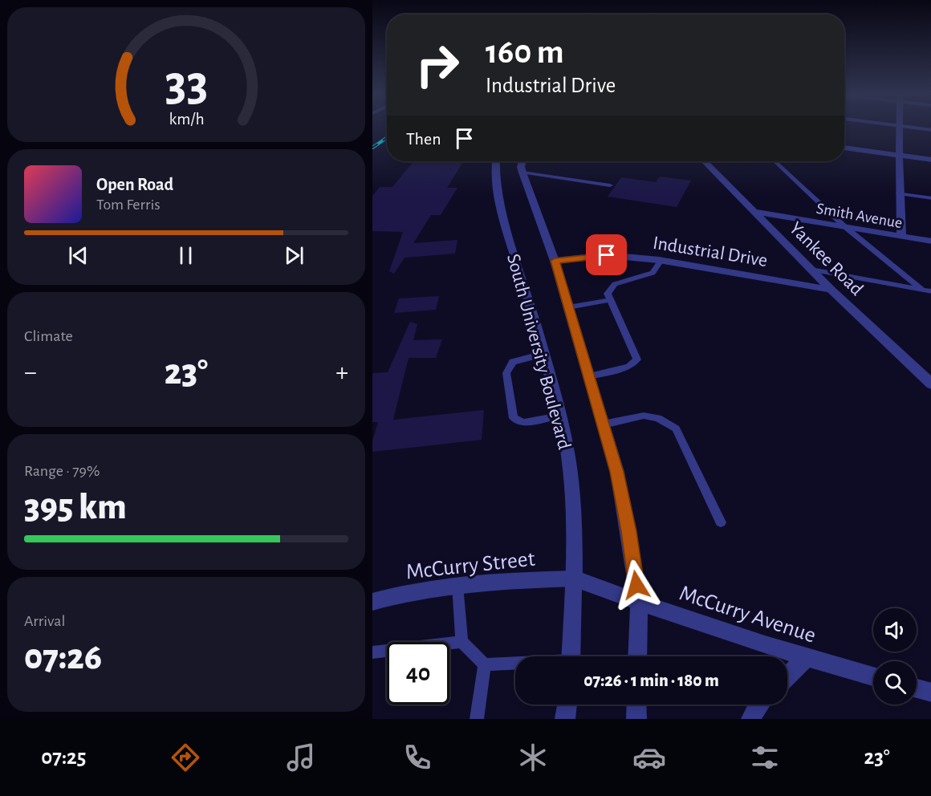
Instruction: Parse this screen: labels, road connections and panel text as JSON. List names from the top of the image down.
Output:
{
  "streets": {
    "street": [
      "Smith Avenue",
      "Industrial Drive",
      "Yankee Road",
      "South University Boulevard",
      "McCurry Street",
      "McCurry Avenue"
    ]
  },
  "crossings": [
    ["Smith Avenue", "Yankee Road"],
    ["Industrial Drive", "Yankee Road"],
    ["Industrial Drive", "South University Boulevard"],
    ["South University Boulevard", "McCurry Street"],
    ["South University Boulevard", "McCurry Avenue"],
    ["McCurry Street", "McCurry Avenue"]
  ],
  "page": {
    "turn": ["160 m", "Industrial Drive"],
    "then": "Then",
    "song": ["Open Road", "Tom Ferris"],
    "tile": [
      "Climate",
      ["Range · 79%", "395 km"],
      ["Arrival", "07:26"]
    ],
    "heat": ["−", "23°", "+"],
    "limit": "40",
    "trip": "07:26 · 1 min · 180 m",
    "tabs": ["07:25", "23°"],
    "gauge": ["33", "km/h"]
  }
}
